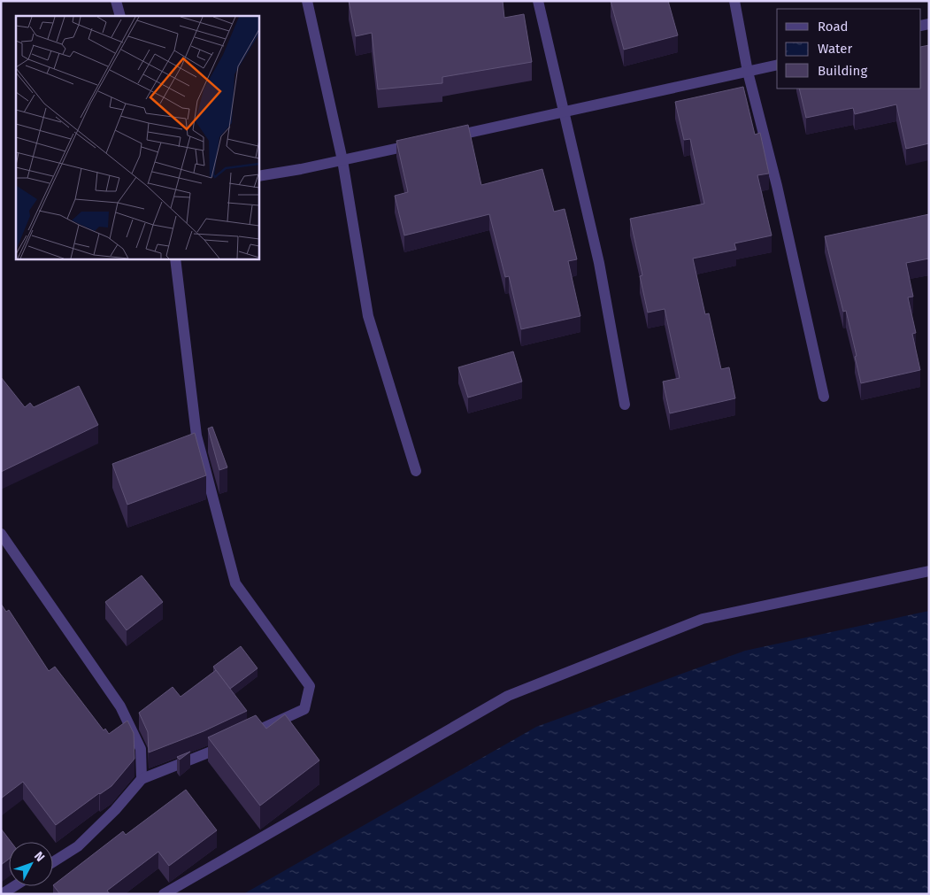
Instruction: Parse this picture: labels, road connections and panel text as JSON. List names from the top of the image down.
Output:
{
  "legend": ["Road", "Water", "Building"],
  "north": "top right"
}
